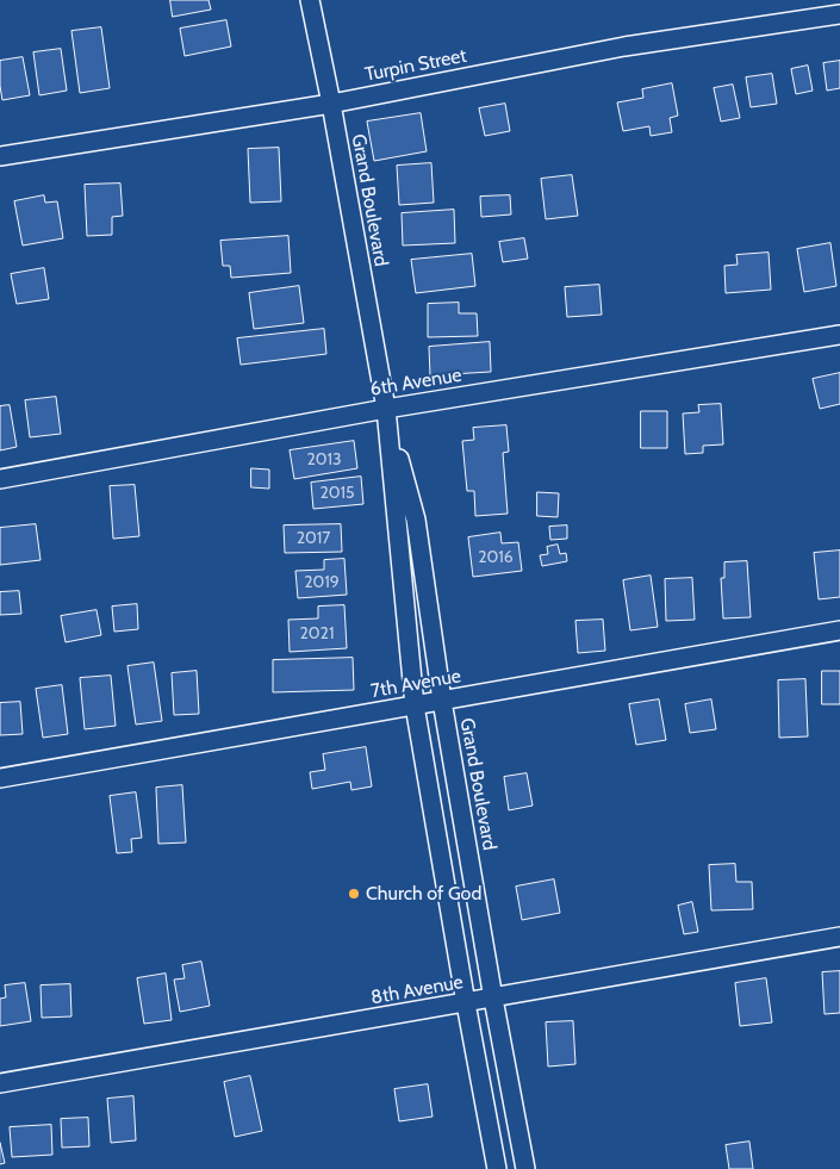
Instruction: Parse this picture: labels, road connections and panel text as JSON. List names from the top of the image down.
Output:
{
  "streets": {
    "street": [
      "Turpin Street",
      "Grand Boulevard",
      "6th Avenue",
      "7th Avenue",
      "8th Avenue"
    ]
  },
  "crossings": [
    ["Turpin Street", "Grand Boulevard"],
    ["Grand Boulevard", "6th Avenue"],
    ["Grand Boulevard", "7th Avenue"],
    ["Grand Boulevard", "8th Avenue"]
  ],
  "places": ["Church of God"],
  "house_numbers": [
    "2013",
    "2015",
    "2017",
    "2016",
    "2019",
    "2021"
  ]
}
